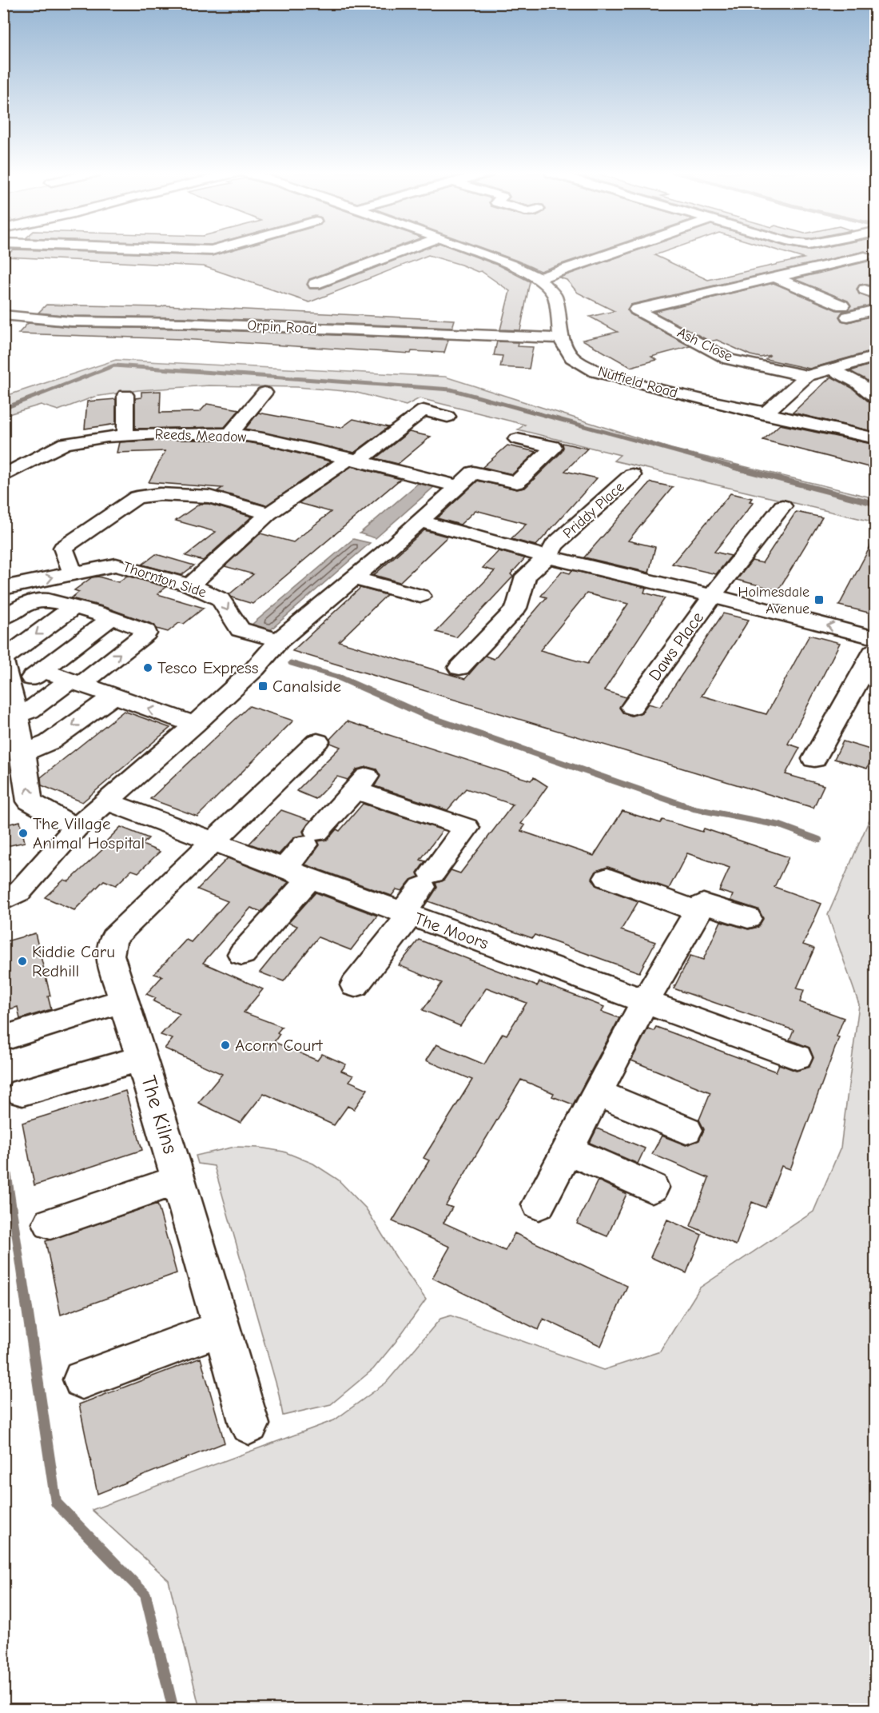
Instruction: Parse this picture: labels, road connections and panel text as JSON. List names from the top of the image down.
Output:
{
  "streets": {
    "street": [
      "Orpin Road",
      "Ash Close",
      "Nutfield Road",
      "Reeds Meadow",
      "Priddy Place",
      "Thornton Side",
      "Daws Place",
      "The Moors",
      "The Kilns"
    ]
  },
  "crossings": [
    ["Orpin Road", "Nutfield Road"],
    ["The Moors", "The Kilns"]
  ],
  "places": {
    "transit": ["Holmesdale Avenue", "Canalside"],
    "other": [
      "Tesco Express",
      "The Village Animal Hospital",
      "Kiddie Caru Redhill",
      "Acorn Court"
    ]
  }
}
